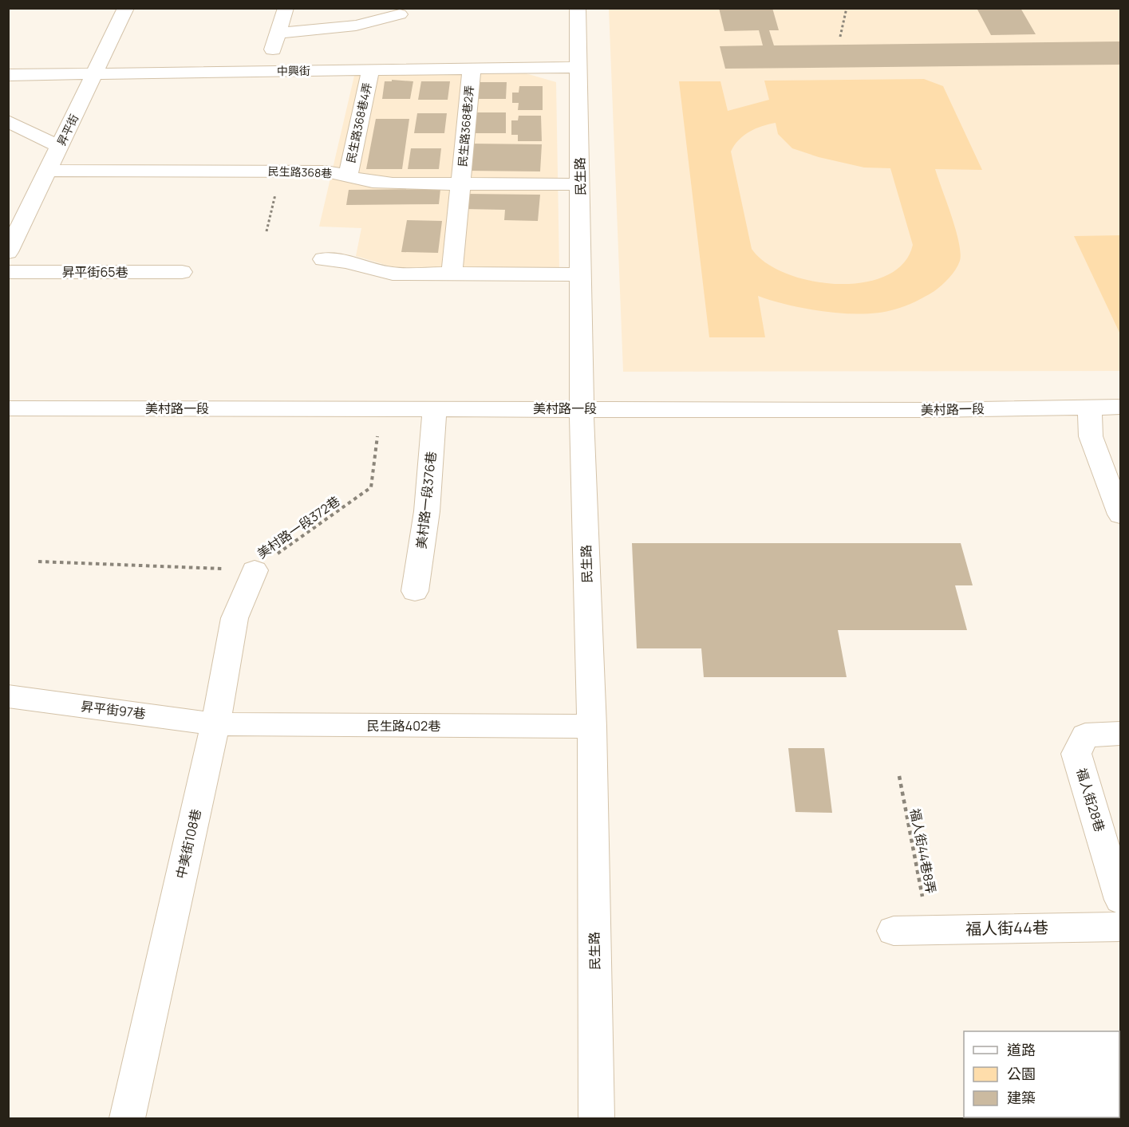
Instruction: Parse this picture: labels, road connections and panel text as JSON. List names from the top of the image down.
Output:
{
  "streets": {
    "street": [
      "中興街",
      "民生路368巷4弄",
      "民生路368巷2弄",
      "昇平街",
      "民生路368巷",
      "民生路",
      "昇平街65巷",
      "美村路一段",
      "美村路一段376巷",
      "昇平街97巷",
      "民生路402巷",
      "福人街28巷",
      "中美街108巷",
      "福人街44巷"
    ],
    "path": ["美村路一段372巷", "福人街44巷8弄"]
  },
  "crossings": [
    ["中興街", "民生路368巷4弄"],
    ["中興街", "民生路368巷2弄"],
    ["中興街", "昇平街"],
    ["中興街", "民生路"],
    ["民生路368巷4弄", "民生路368巷"],
    ["民生路368巷2弄", "民生路368巷"],
    ["昇平街", "民生路368巷"],
    ["民生路368巷", "民生路"],
    ["民生路", "美村路一段"],
    ["民生路", "民生路402巷"],
    ["美村路一段", "美村路一段376巷"],
    ["美村路一段", "美村路一段372巷"],
    ["美村路一段372巷", "中美街108巷"],
    ["昇平街97巷", "民生路402巷"],
    ["昇平街97巷", "中美街108巷"],
    ["民生路402巷", "中美街108巷"],
    ["福人街44巷8弄", "福人街44巷"]
  ],
  "legend": ["道路", "公園", "建築"]
}
